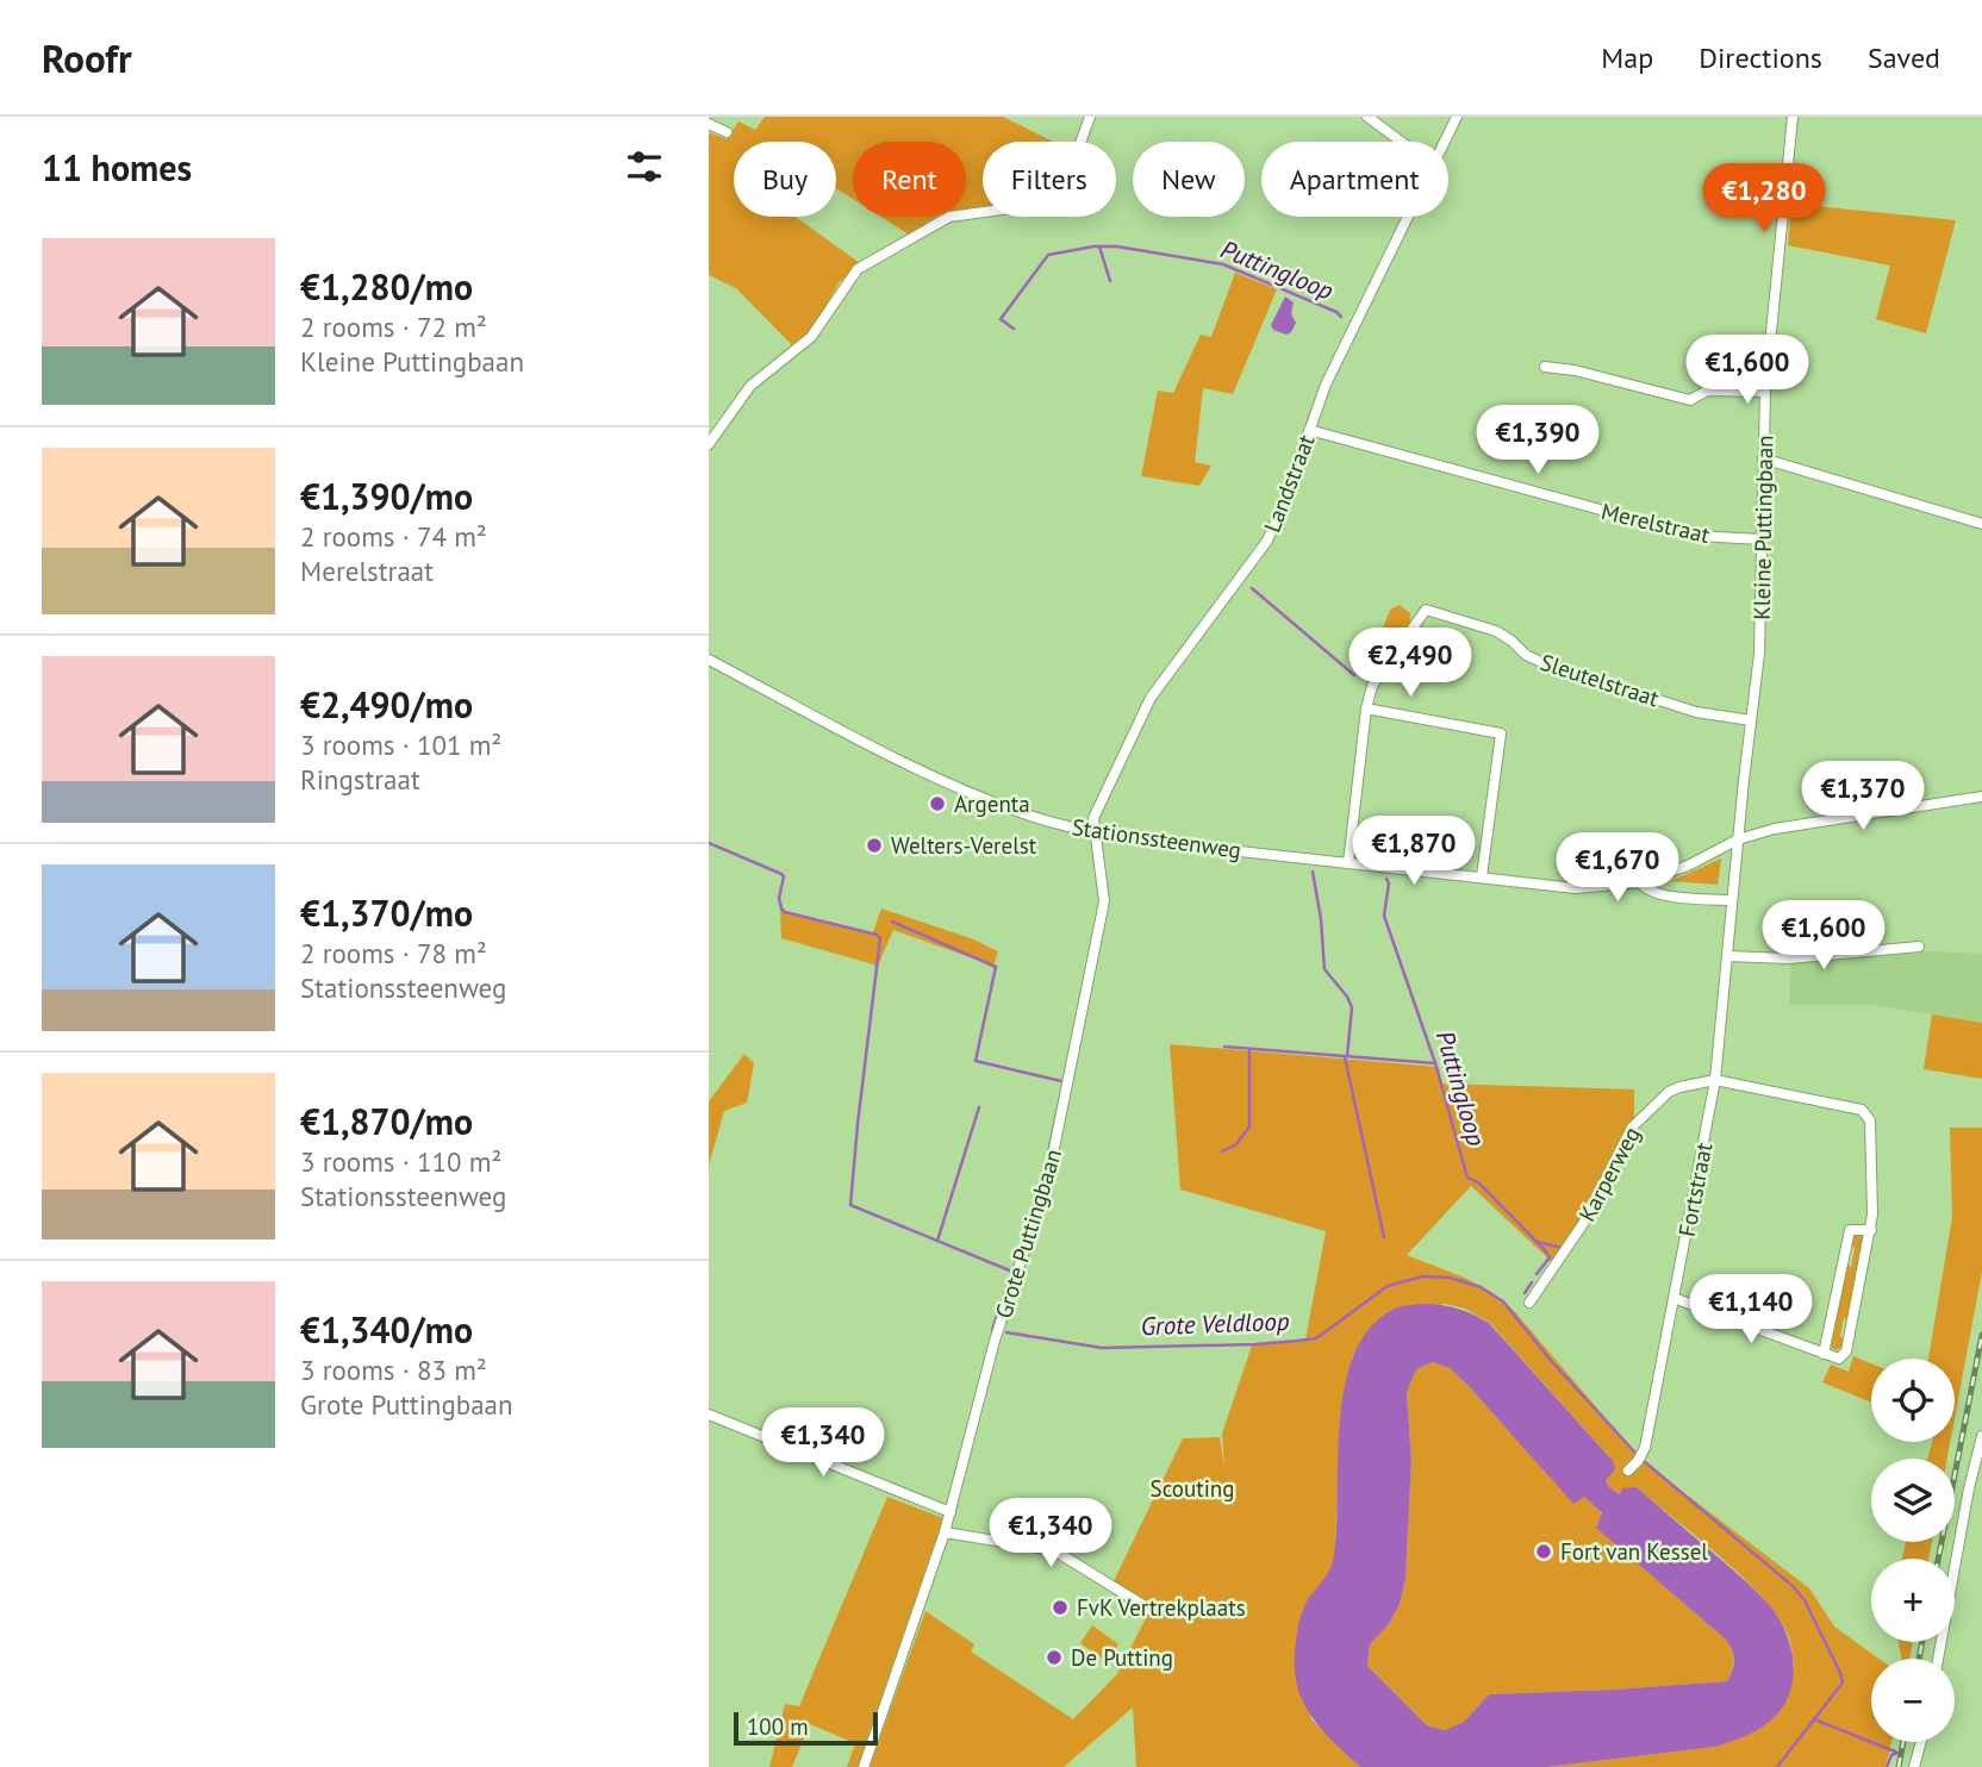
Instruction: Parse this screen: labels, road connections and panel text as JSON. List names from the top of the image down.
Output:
{
  "streets": {
    "street": [
      "Landstraat",
      "Merelstraat",
      "Kleine Puttingbaan",
      "Sleutelstraat",
      "Stationssteenweg",
      "Karperweg",
      "Fortstraat",
      "Grote Puttingbaan"
    ]
  },
  "crossings": [
    ["Landstraat", "Merelstraat"],
    ["Landstraat", "Stationssteenweg"],
    ["Landstraat", "Grote Puttingbaan"],
    ["Merelstraat", "Kleine Puttingbaan"],
    ["Kleine Puttingbaan", "Sleutelstraat"],
    ["Kleine Puttingbaan", "Stationssteenweg"],
    ["Kleine Puttingbaan", "Fortstraat"],
    ["Stationssteenweg", "Fortstraat"],
    ["Stationssteenweg", "Grote Puttingbaan"],
    ["Karperweg", "Fortstraat"]
  ],
  "water": ["Puttingloop", "Grote Veldloop"],
  "parks": ["Scouting"],
  "places": [
    "Argenta",
    "Welters-Verelst",
    "Fort van Kessel",
    "FvK Vertrekplaats",
    "De Putting"
  ],
  "scale_bar": "100 m",
  "page": {
    "header": "Roofr",
    "nav": ["Map", "Directions", "Saved"],
    "heading": "11 homes",
    "chip": [
      "Buy",
      "Rent",
      "Filters",
      "New",
      "Apartment"
    ],
    "price": [
      "€1,280",
      "€1,600",
      "€1,390",
      "€2,490",
      "€1,370",
      "€1,870",
      "€1,670",
      "€1,600",
      "€1,140",
      "€1,340",
      "€1,340"
    ],
    "list": [
      {
        "name": "€1,280/mo",
        "note": "2 rooms · 72 m² · Kleine Puttingbaan"
      },
      {
        "name": "€1,390/mo",
        "note": "2 rooms · 74 m² · Merelstraat"
      },
      {
        "name": "€2,490/mo",
        "note": "3 rooms · 101 m² · Ringstraat"
      },
      {
        "name": "€1,370/mo",
        "note": "2 rooms · 78 m² · Stationssteenweg"
      },
      {
        "name": "€1,870/mo",
        "note": "3 rooms · 110 m² · Stationssteenweg"
      },
      {
        "name": "€1,340/mo",
        "note": "3 rooms · 83 m² · Grote Puttingbaan"
      }
    ],
    "map_buttons": ["+", "−"],
    "scale": "100 m"
  }
}
